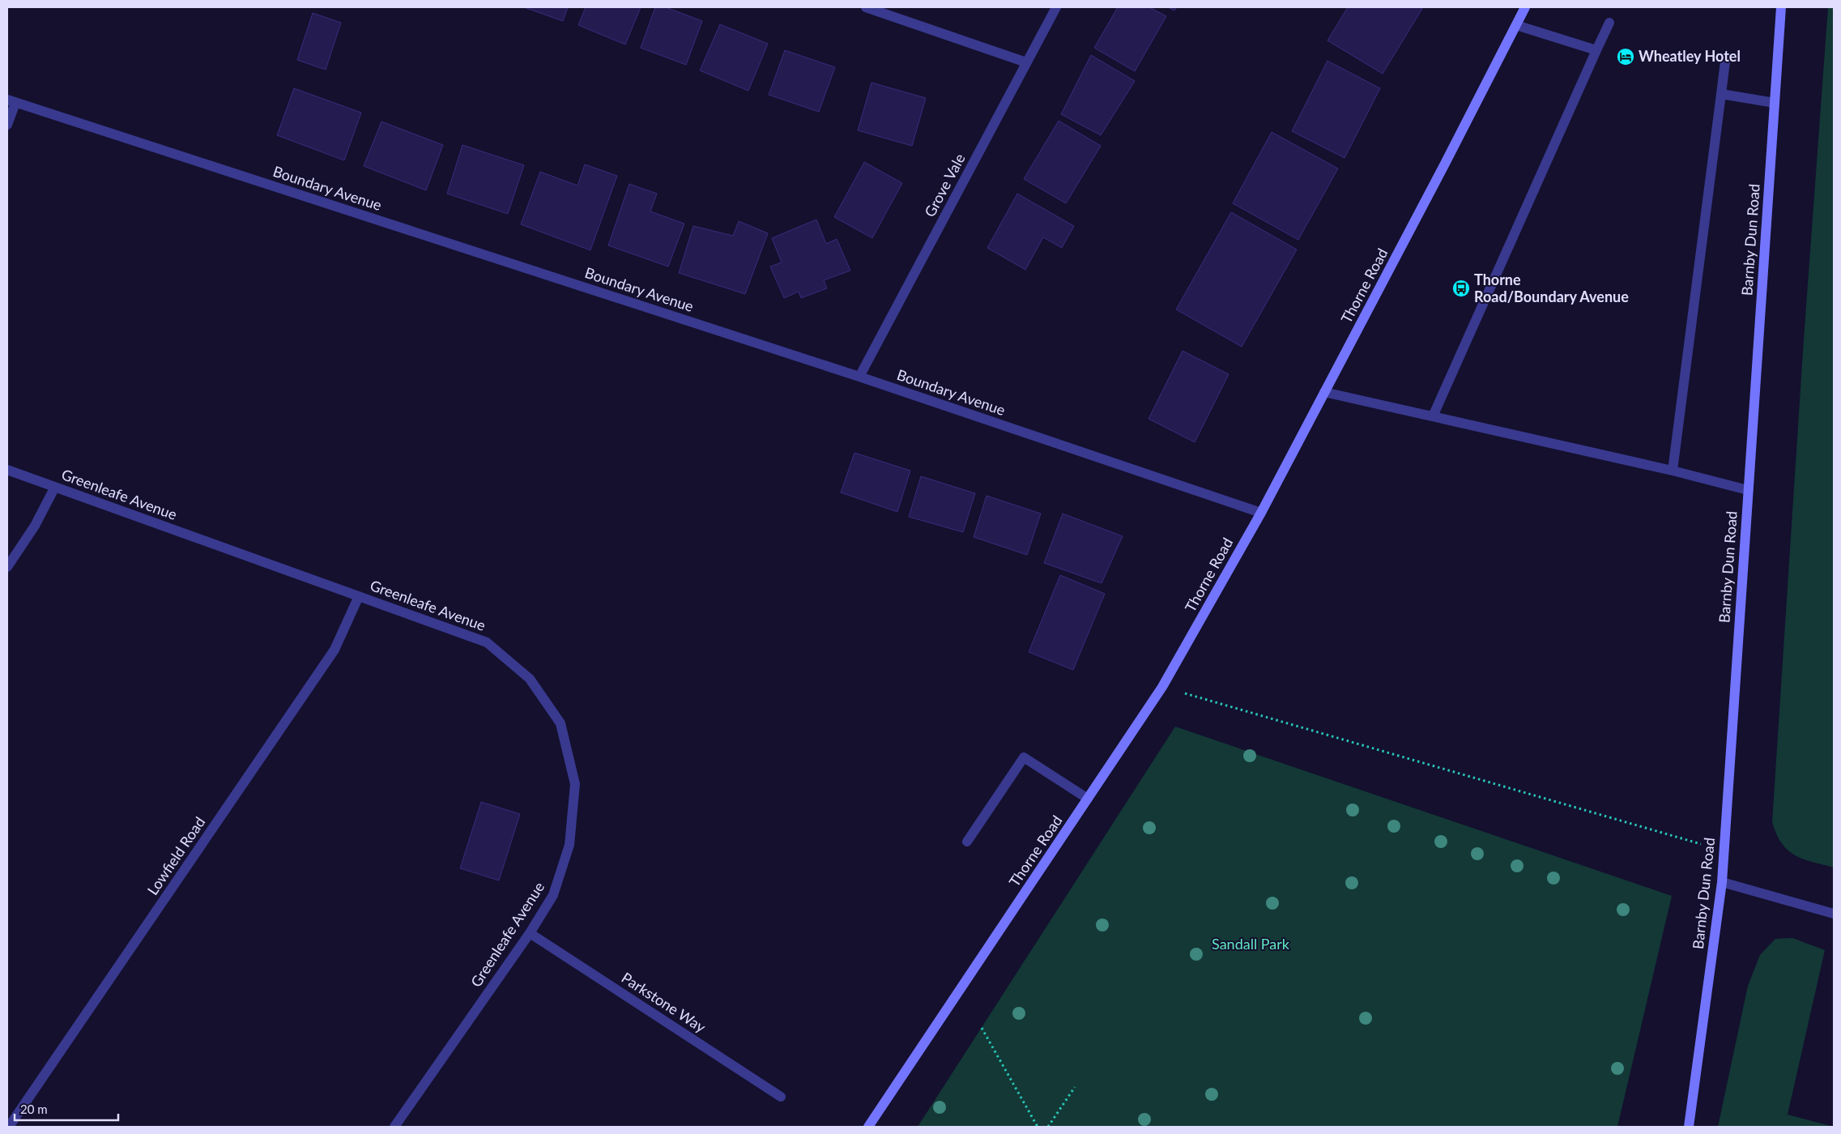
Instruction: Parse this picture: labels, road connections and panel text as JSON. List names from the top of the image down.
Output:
{
  "streets": {
    "street": [
      "Grove Vale",
      "Boundary Avenue",
      "Barnby Dun Road",
      "Thorne Road",
      "Greenleafe Avenue",
      "Lowfield Road",
      "Parkstone Way"
    ]
  },
  "crossings": [
    ["Grove Vale", "Boundary Avenue"],
    ["Boundary Avenue", "Thorne Road"],
    ["Greenleafe Avenue", "Lowfield Road"],
    ["Greenleafe Avenue", "Parkstone Way"]
  ],
  "parks": ["Sandall Park"],
  "places": {
    "hotel": ["Wheatley Hotel"],
    "bus stop": ["Thorne Road/Boundary Avenue"]
  },
  "scale_bar": "20 m"
}
